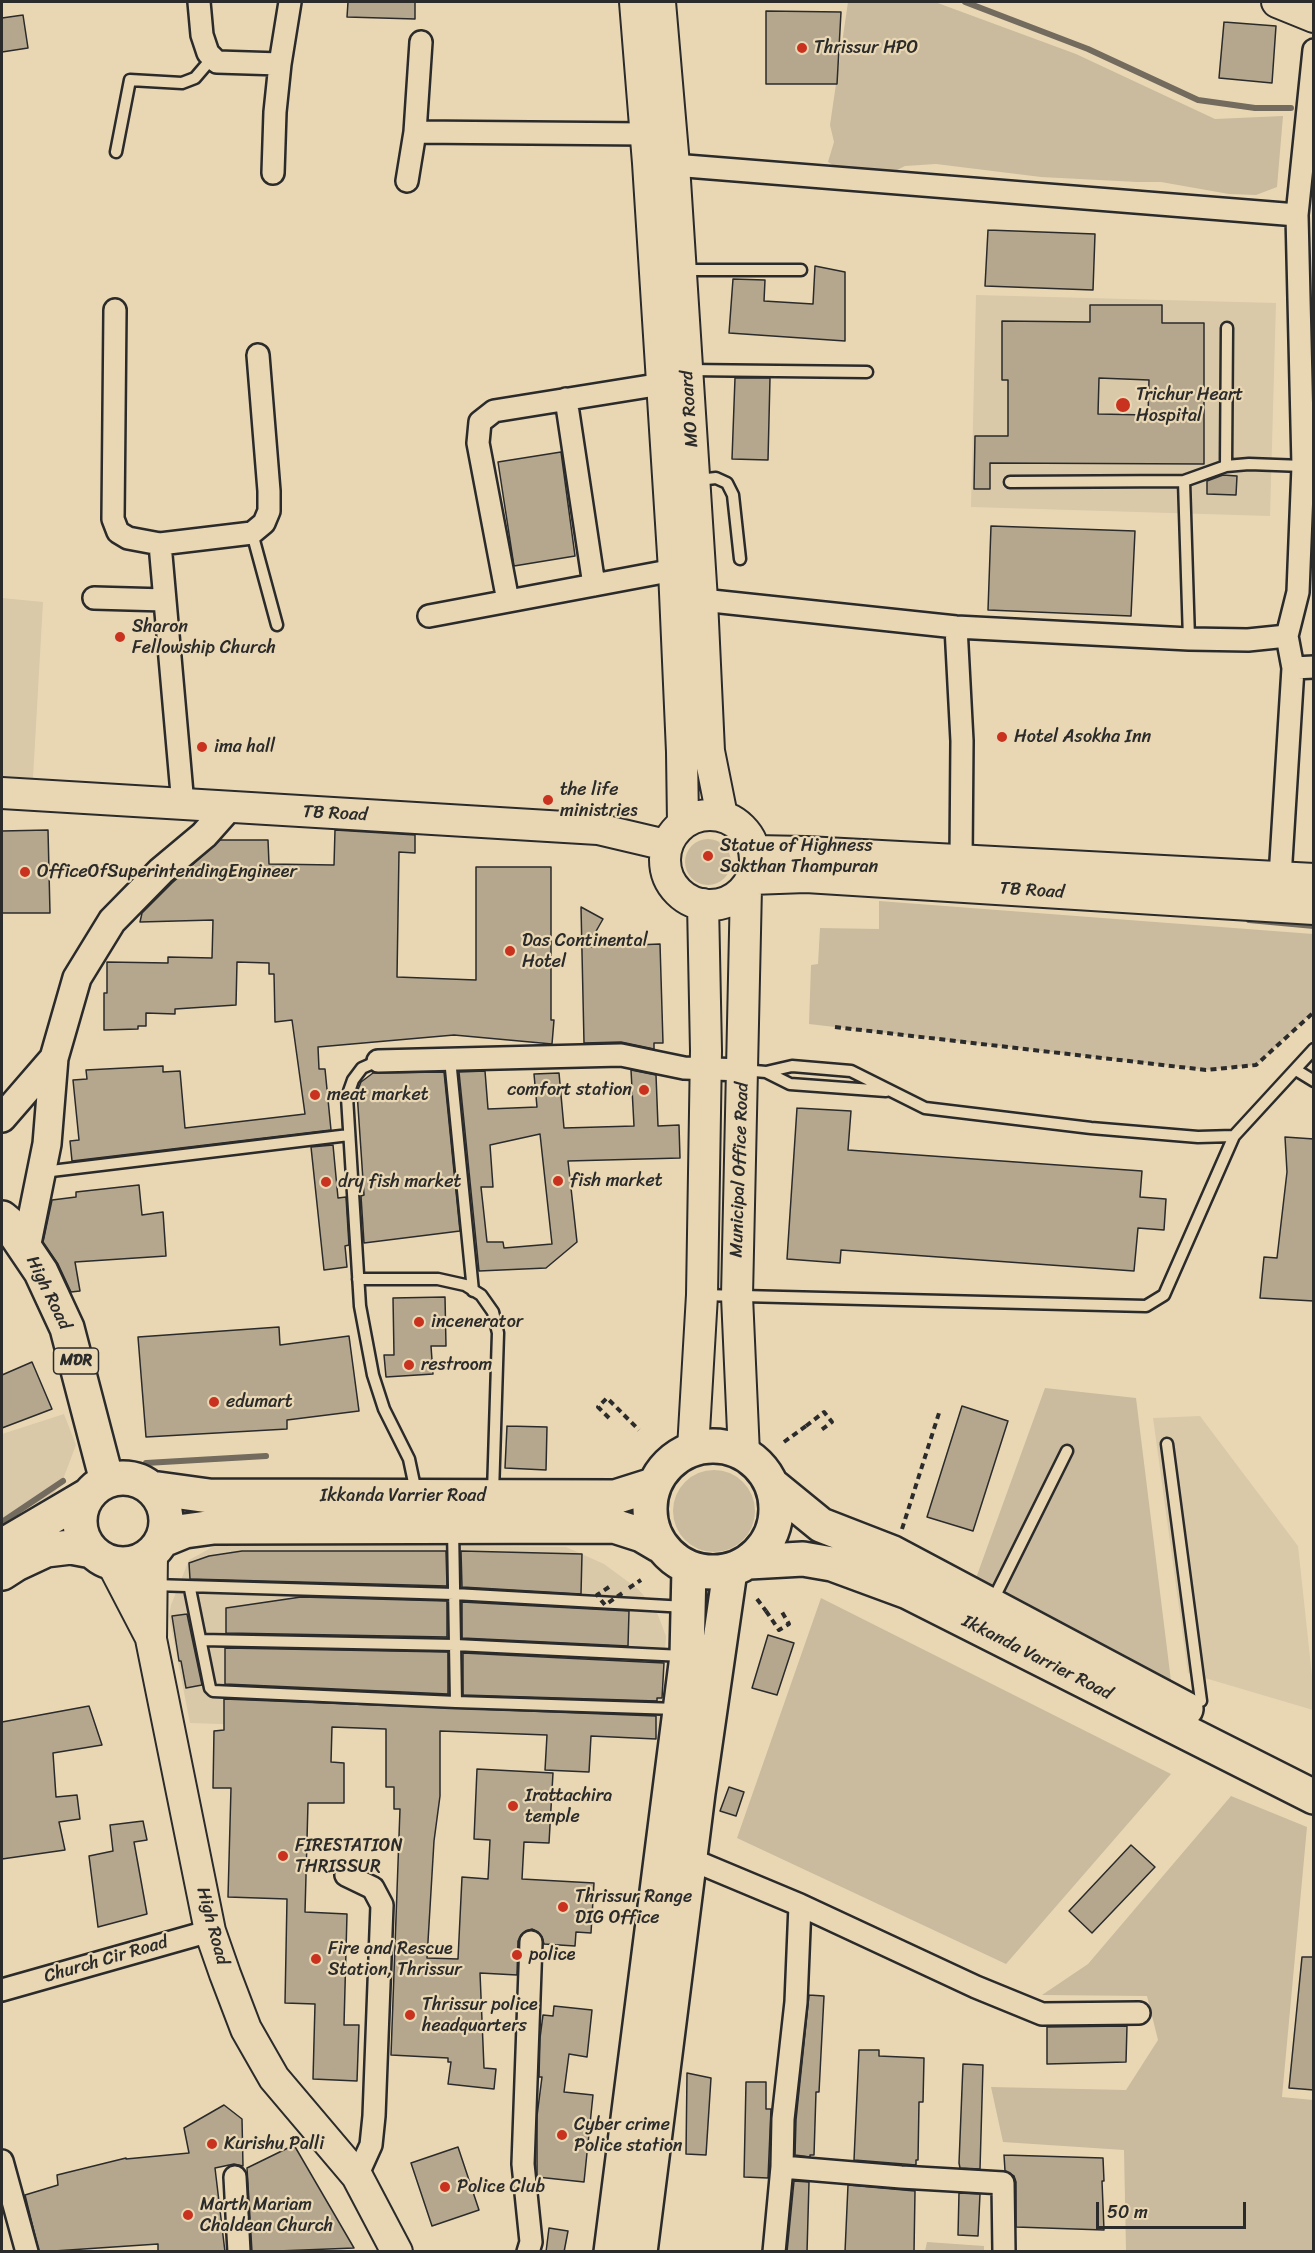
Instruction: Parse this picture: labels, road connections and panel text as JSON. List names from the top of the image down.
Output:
{
  "streets": {
    "main road": [
      "MO Roard",
      "TB Road",
      "Municipal Office Road",
      "High Road",
      "MDR",
      "Ikkanda Varrier Road"
    ],
    "street": ["Church Cir Road"]
  },
  "crossings": [
    ["MO Roard", "TB Road"],
    ["MO Roard", "Municipal Office Road"],
    ["TB Road", "Municipal Office Road"],
    ["Municipal Office Road", "Ikkanda Varrier Road"],
    ["High Road", "Ikkanda Varrier Road"],
    ["High Road", "Church Cir Road"]
  ],
  "places": [
    "Thrissur HPO",
    "Trichur Heart Hospital",
    "Sharon Fellowship Church",
    "Hotel Asokha Inn",
    "ima hall",
    "the life ministries",
    "Statue of Highness Sakthan Thampuran",
    "OfficeOfSuperintendingEngineer",
    "Das Continental Hotel",
    "comfort station",
    "meat market",
    "fish market",
    "dry fish market",
    "incenerator",
    "restroom",
    "edumart",
    "Irattachira temple",
    "FIRESTATION THRISSUR",
    "Thrissur Range DIG Office",
    "police",
    "Fire and Rescue Station, Thrissur",
    "Thrissur police headquarters",
    "Cyber crime Police station",
    "Kurishu Palli",
    "Police Club",
    "Marth Mariam Chaldean Church"
  ],
  "scale_bar": "50 m"
}
